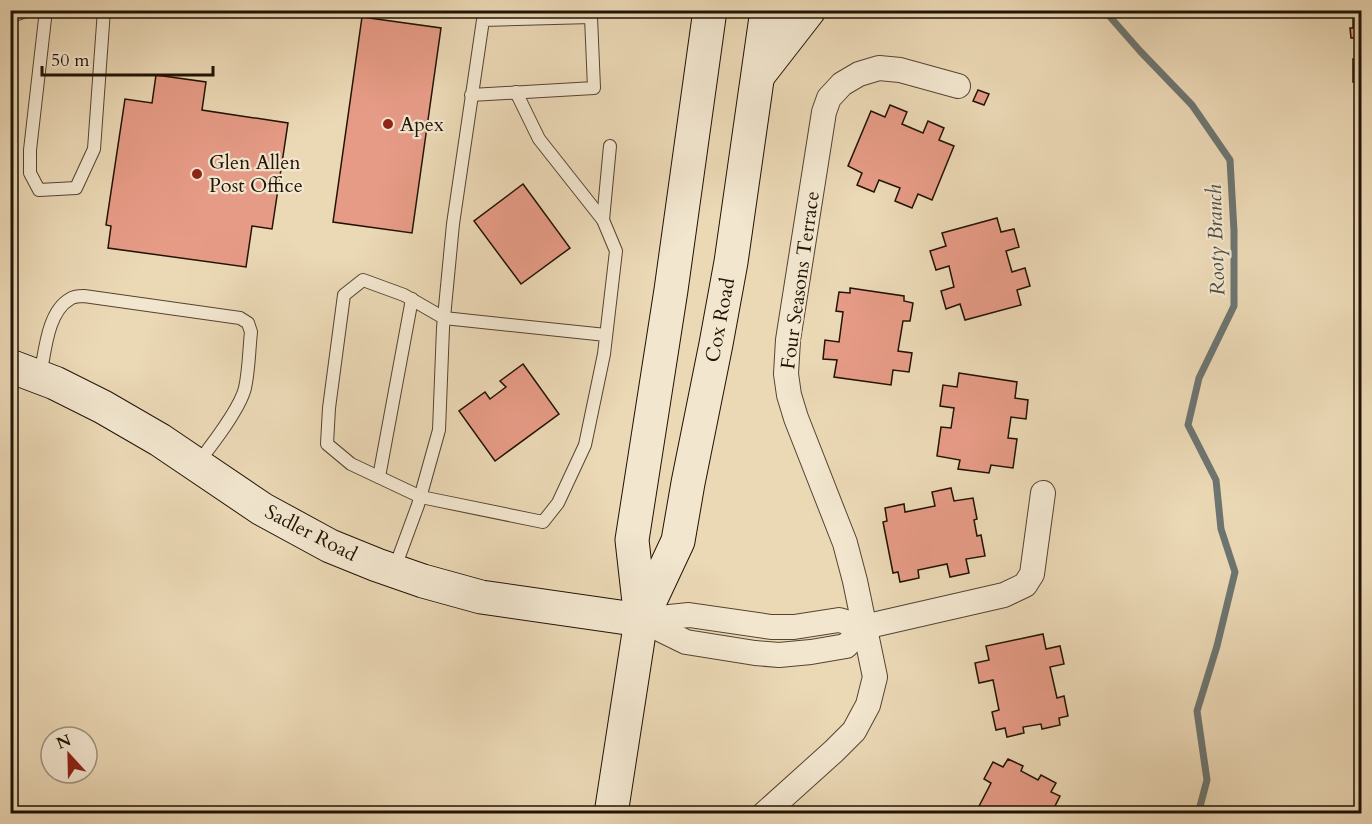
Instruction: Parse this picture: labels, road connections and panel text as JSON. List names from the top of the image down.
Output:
{
  "streets": {
    "main road": ["Cox Road", "Sadler Road"],
    "street": ["Four Seasons Terrace"]
  },
  "crossings": [
    ["Cox Road", "Sadler Road"]
  ],
  "water": ["Rooty Branch"],
  "places": ["Apex", "Glen Allen Post Office"],
  "scale_bar": "50 m",
  "north": "top"
}
